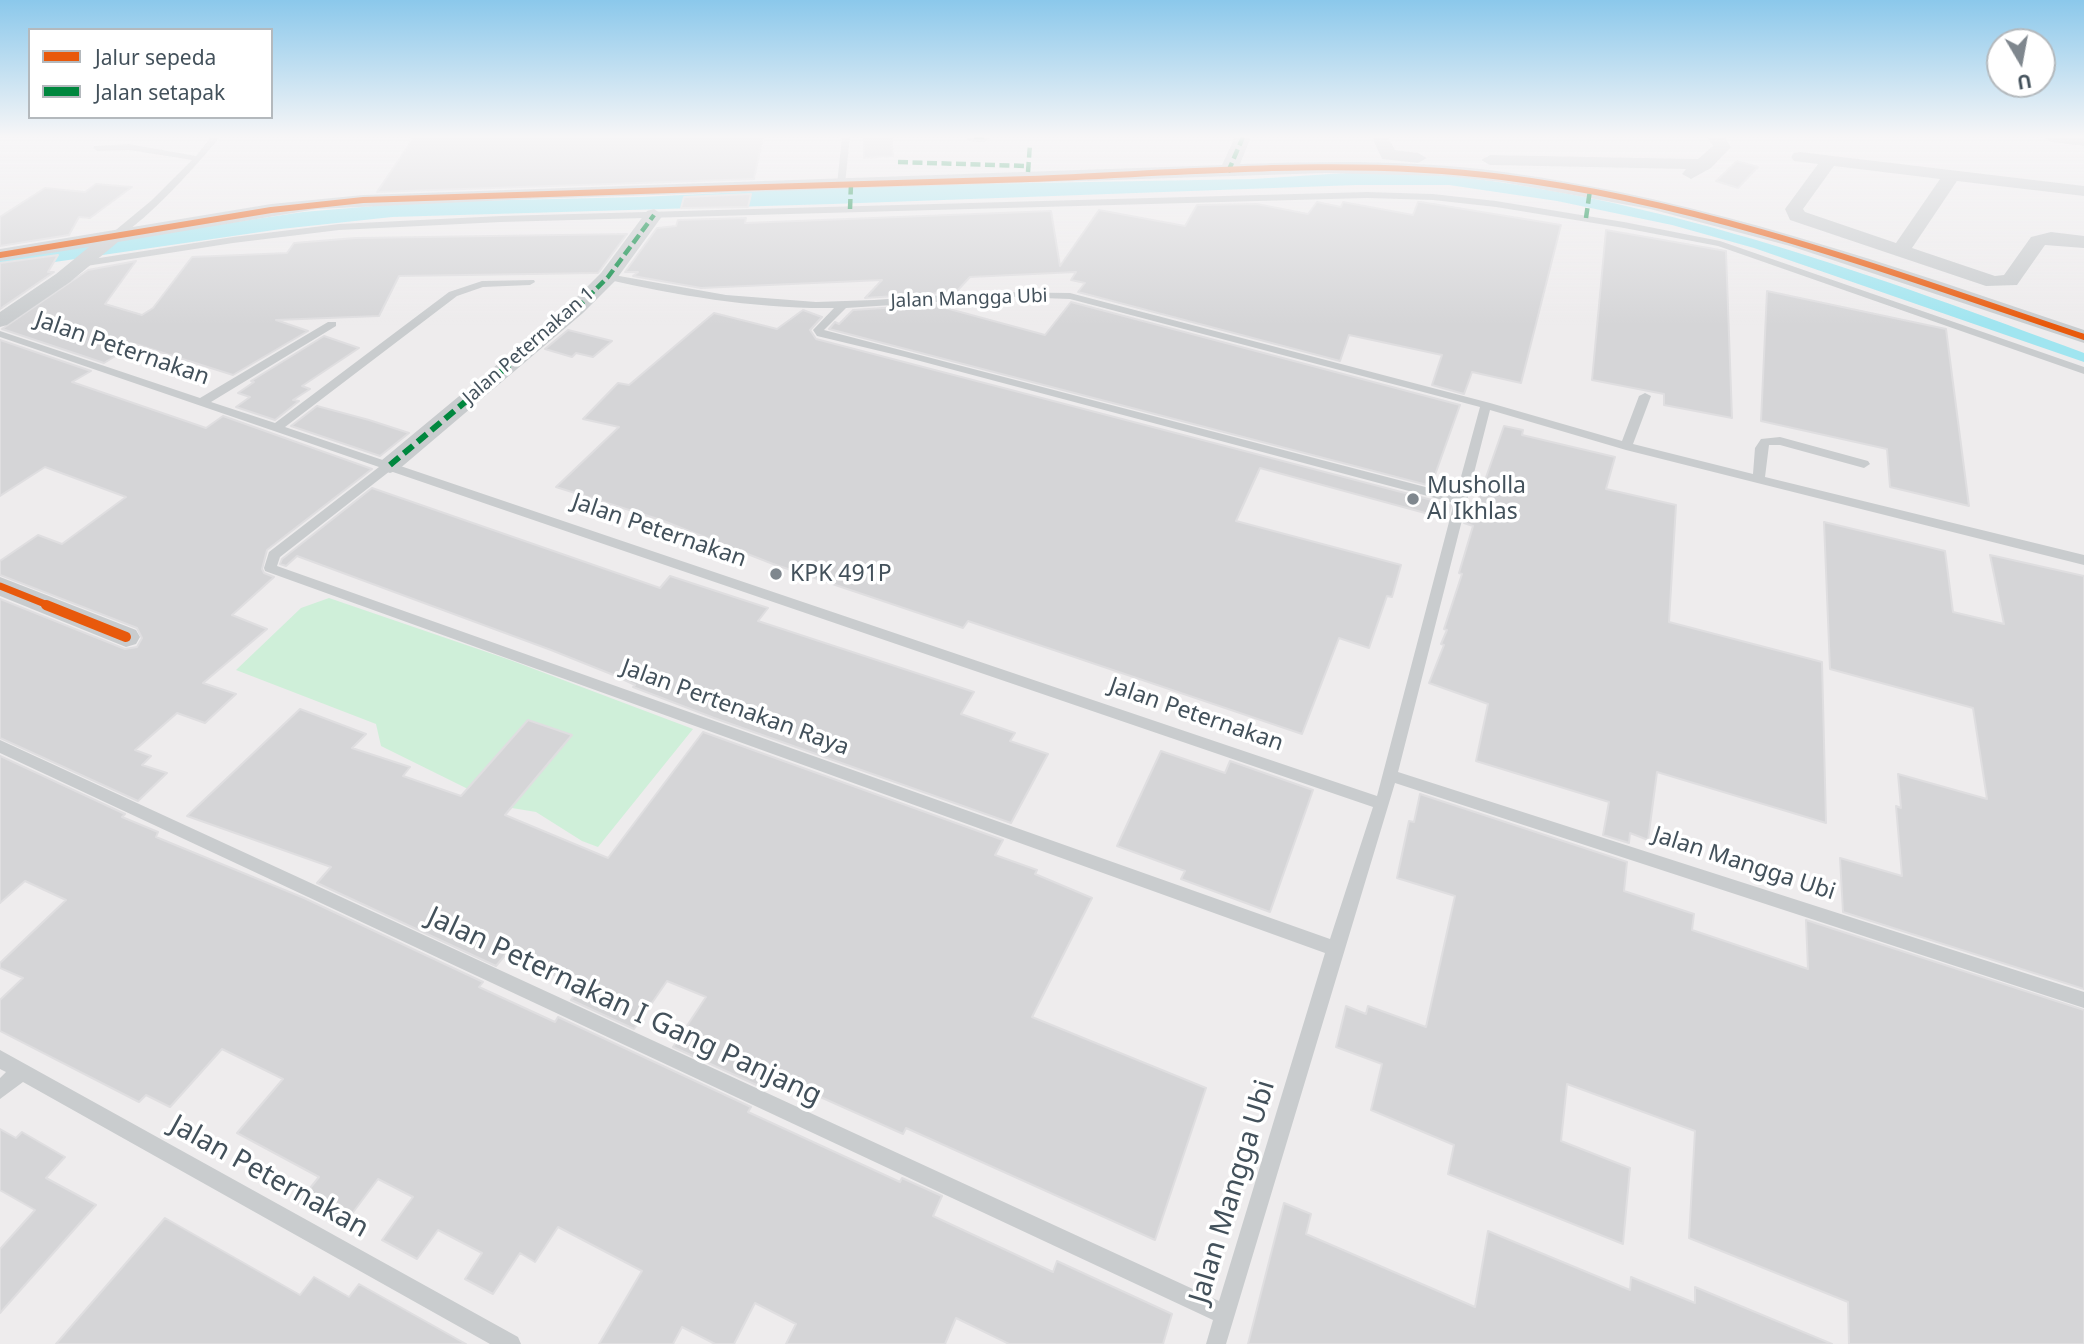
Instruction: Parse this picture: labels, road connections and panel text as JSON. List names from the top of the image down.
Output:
{
  "streets": {
    "street": ["Jalan Peternakan 1"],
    "lane": [
      "Jalan Mangga Ubi",
      "Jalan Peternakan",
      "Jalan Pertenakan Raya",
      "Jalan Peternakan I Gang Panjang"
    ]
  },
  "crossings": [
    ["Jalan Mangga Ubi", "Jalan Peternakan 1"],
    ["Jalan Mangga Ubi", "Jalan Peternakan"],
    ["Jalan Mangga Ubi", "Jalan Pertenakan Raya"],
    ["Jalan Mangga Ubi", "Jalan Peternakan I Gang Panjang"],
    ["Jalan Peternakan 1", "Jalan Peternakan"],
    ["Jalan Peternakan 1", "Jalan Pertenakan Raya"],
    ["Jalan Peternakan", "Jalan Pertenakan Raya"]
  ],
  "places": ["Musholla Al Ikhlas", "KPK 491P"],
  "legend": ["Jalur sepeda", "Jalan setapak"],
  "north": "bottom"
}
